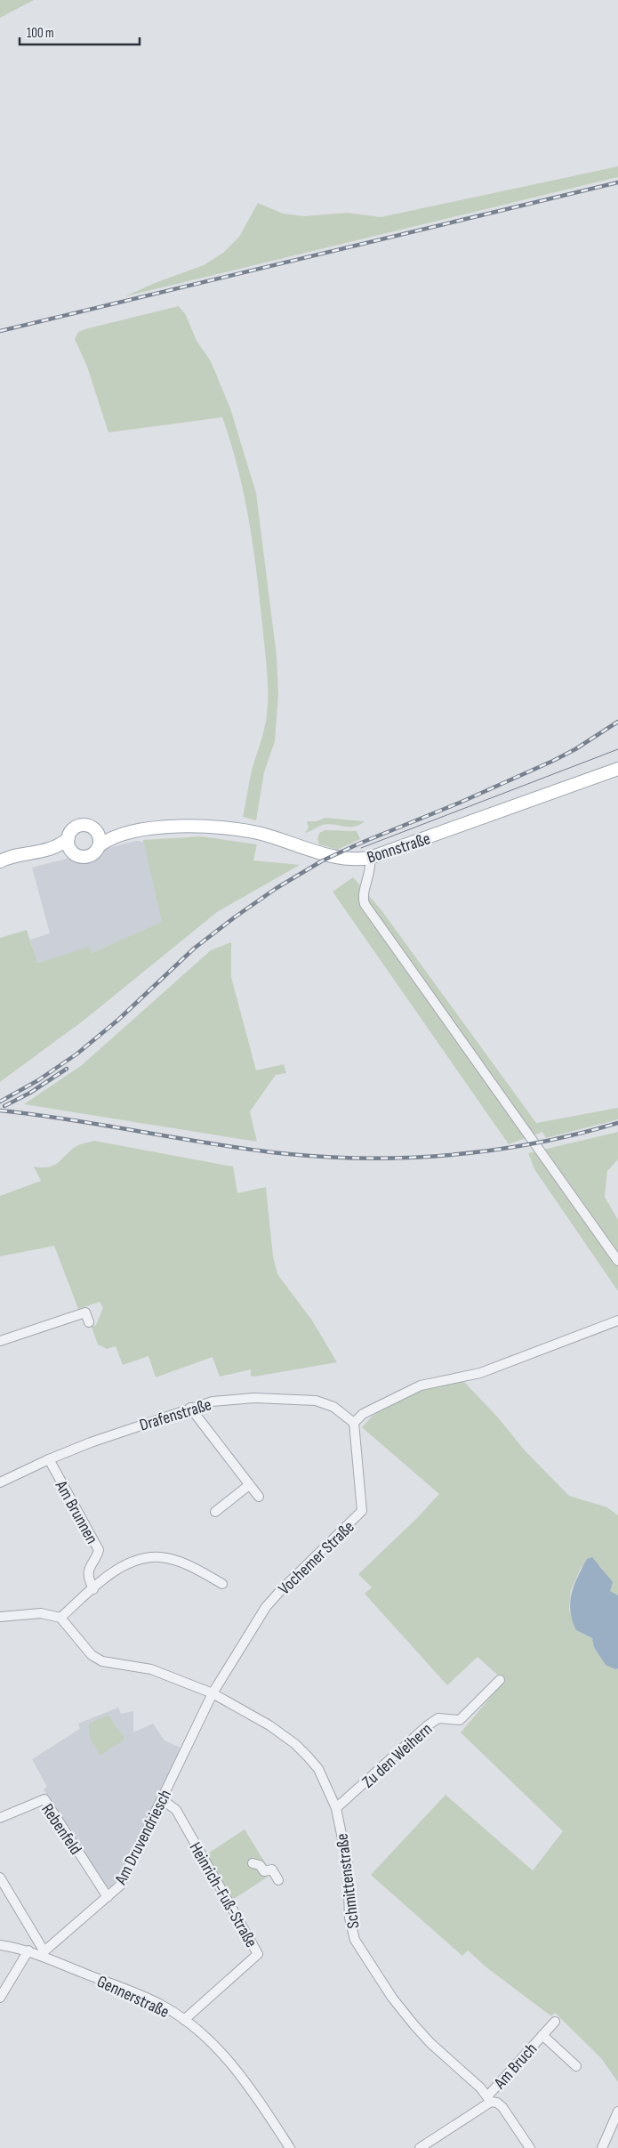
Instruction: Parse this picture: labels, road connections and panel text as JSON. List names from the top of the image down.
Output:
{
  "streets": {
    "main road": ["Bonnstraße"],
    "street": [
      "Drafenstraße",
      "Am Brunnen",
      "Vochemer Straße",
      "Zu den Weihern",
      "Rebenfeld",
      "Am Druvendriesch",
      "Schmittenstraße",
      "Heinrich-Fuß-Straße",
      "Gennerstraße",
      "Am Bruch"
    ]
  },
  "crossings": [
    ["Drafenstraße", "Am Brunnen"],
    ["Drafenstraße", "Vochemer Straße"],
    ["Vochemer Straße", "Am Druvendriesch"],
    ["Vochemer Straße", "Schmittenstraße"],
    ["Zu den Weihern", "Schmittenstraße"],
    ["Rebenfeld", "Am Druvendriesch"],
    ["Am Druvendriesch", "Schmittenstraße"],
    ["Am Druvendriesch", "Heinrich-Fuß-Straße"],
    ["Am Druvendriesch", "Gennerstraße"],
    ["Schmittenstraße", "Am Bruch"],
    ["Heinrich-Fuß-Straße", "Gennerstraße"]
  ],
  "scale_bar": "100 m"
}
